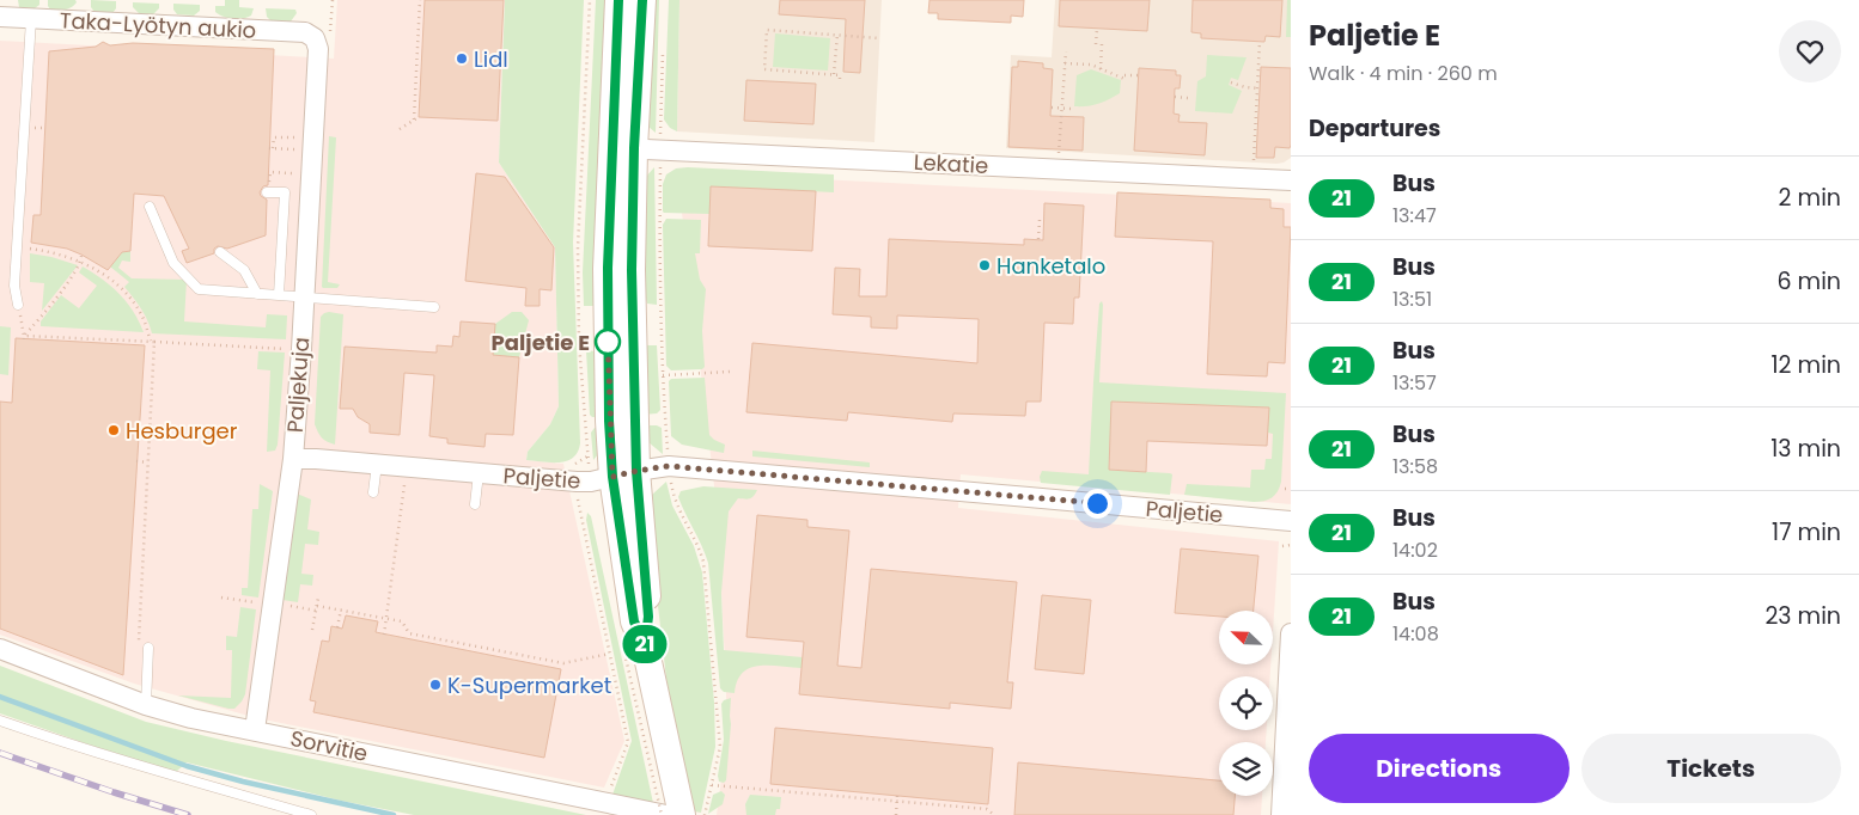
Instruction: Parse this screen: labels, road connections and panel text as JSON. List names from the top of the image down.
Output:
{
  "streets": {
    "street": [
      "Taka-Lyötyn aukio",
      "Lekatie",
      "Paljekuja",
      "Paljetie",
      "Sorvitie"
    ]
  },
  "crossings": [
    ["Taka-Lyötyn aukio", "Paljekuja"],
    ["Paljekuja", "Paljetie"],
    ["Paljekuja", "Sorvitie"]
  ],
  "places": [
    "Lidl",
    "Hanketalo",
    "Paljetie E",
    "Hesburger",
    "K-Supermarket"
  ],
  "lines": ["bus line 21"],
  "north": "top left",
  "page": {
    "on_map": "21",
    "heading": [
      ["Paljetie E", "Walk · 4 min · 260 m"],
      "Departures"
    ],
    "list": [
      {
        "mark": "21",
        "name": "Bus",
        "note": "13:47",
        "value": "2 min"
      },
      {
        "mark": "21",
        "name": "Bus",
        "note": "13:51",
        "value": "6 min"
      },
      {
        "mark": "21",
        "name": "Bus",
        "note": "13:57",
        "value": "12 min"
      },
      {
        "mark": "21",
        "name": "Bus",
        "note": "13:58",
        "value": "13 min"
      },
      {
        "mark": "21",
        "name": "Bus",
        "note": "14:02",
        "value": "17 min"
      },
      {
        "mark": "21",
        "name": "Bus",
        "note": "14:08",
        "value": "23 min"
      }
    ],
    "buttons": ["Directions", "Tickets"]
  }
}
